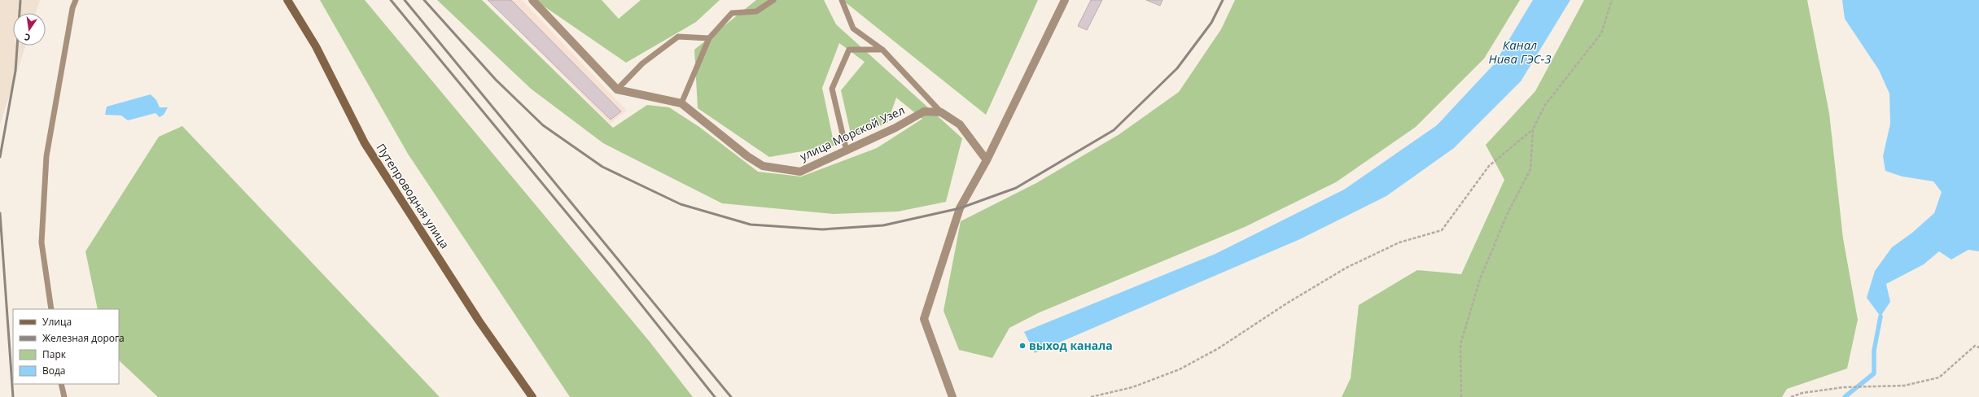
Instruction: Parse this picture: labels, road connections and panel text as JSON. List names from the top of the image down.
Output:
{
  "streets": {
    "main road": ["Путепроводная улица"],
    "street": ["улица Морской Узел"]
  },
  "water": ["Канал Нива ГЭС-3"],
  "places": ["выход канала"],
  "legend": [
    "Улица",
    "Железная дорога",
    "Парк",
    "Вода"
  ],
  "north": "bottom"
}
